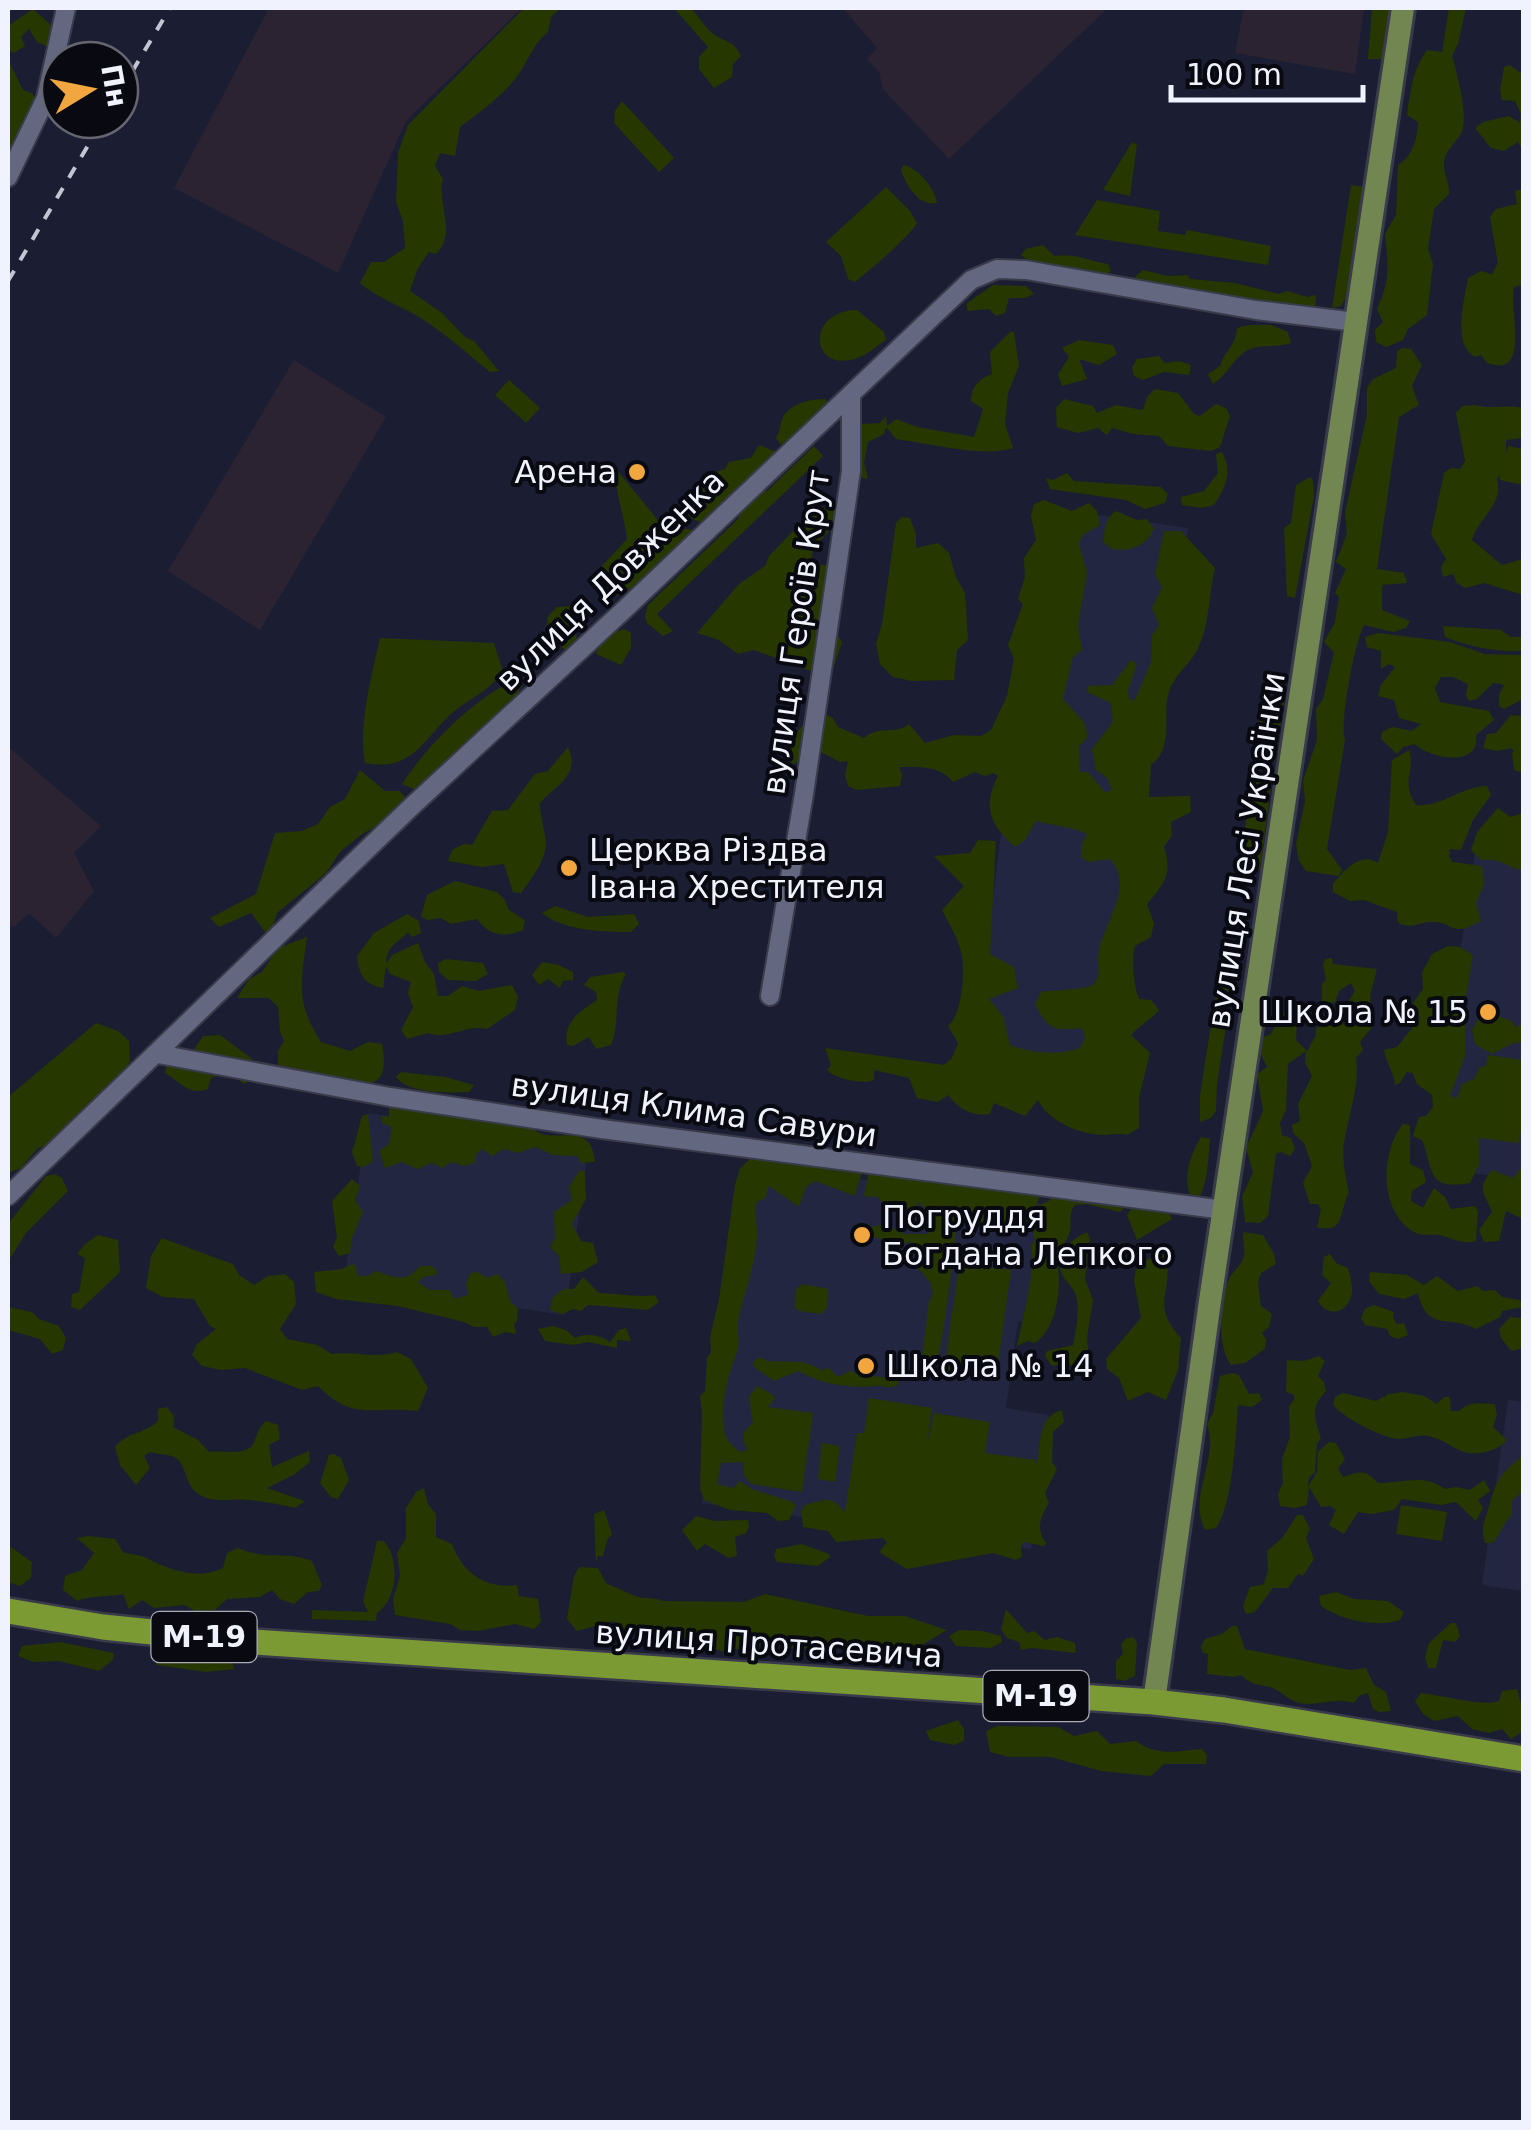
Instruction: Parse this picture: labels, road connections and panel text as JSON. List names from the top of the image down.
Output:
{
  "streets": {
    "highway": ["М-19", "вулиця Протасевича"],
    "main road": ["вулиця Лесі Українки"],
    "street": ["вулиця Довженка", "вулиця Героїв Крут", "вулиця Клима Савури"]
  },
  "crossings": [
    ["вулиця Довженка", "вулиця Героїв Крут"],
    ["вулиця Довженка", "вулиця Лесі Українки"],
    ["вулиця Довженка", "вулиця Клима Савури"],
    ["вулиця Лесі Українки", "вулиця Клима Савури"],
    ["вулиця Лесі Українки", "вулиця Протасевича"]
  ],
  "places": [
    "Арена",
    "Церква Різдва Івана Хрестителя",
    "Школа № 15",
    "Погруддя Богдана Лепкого",
    "Школа № 14"
  ],
  "scale_bar": "100 m",
  "north": "right"
}
